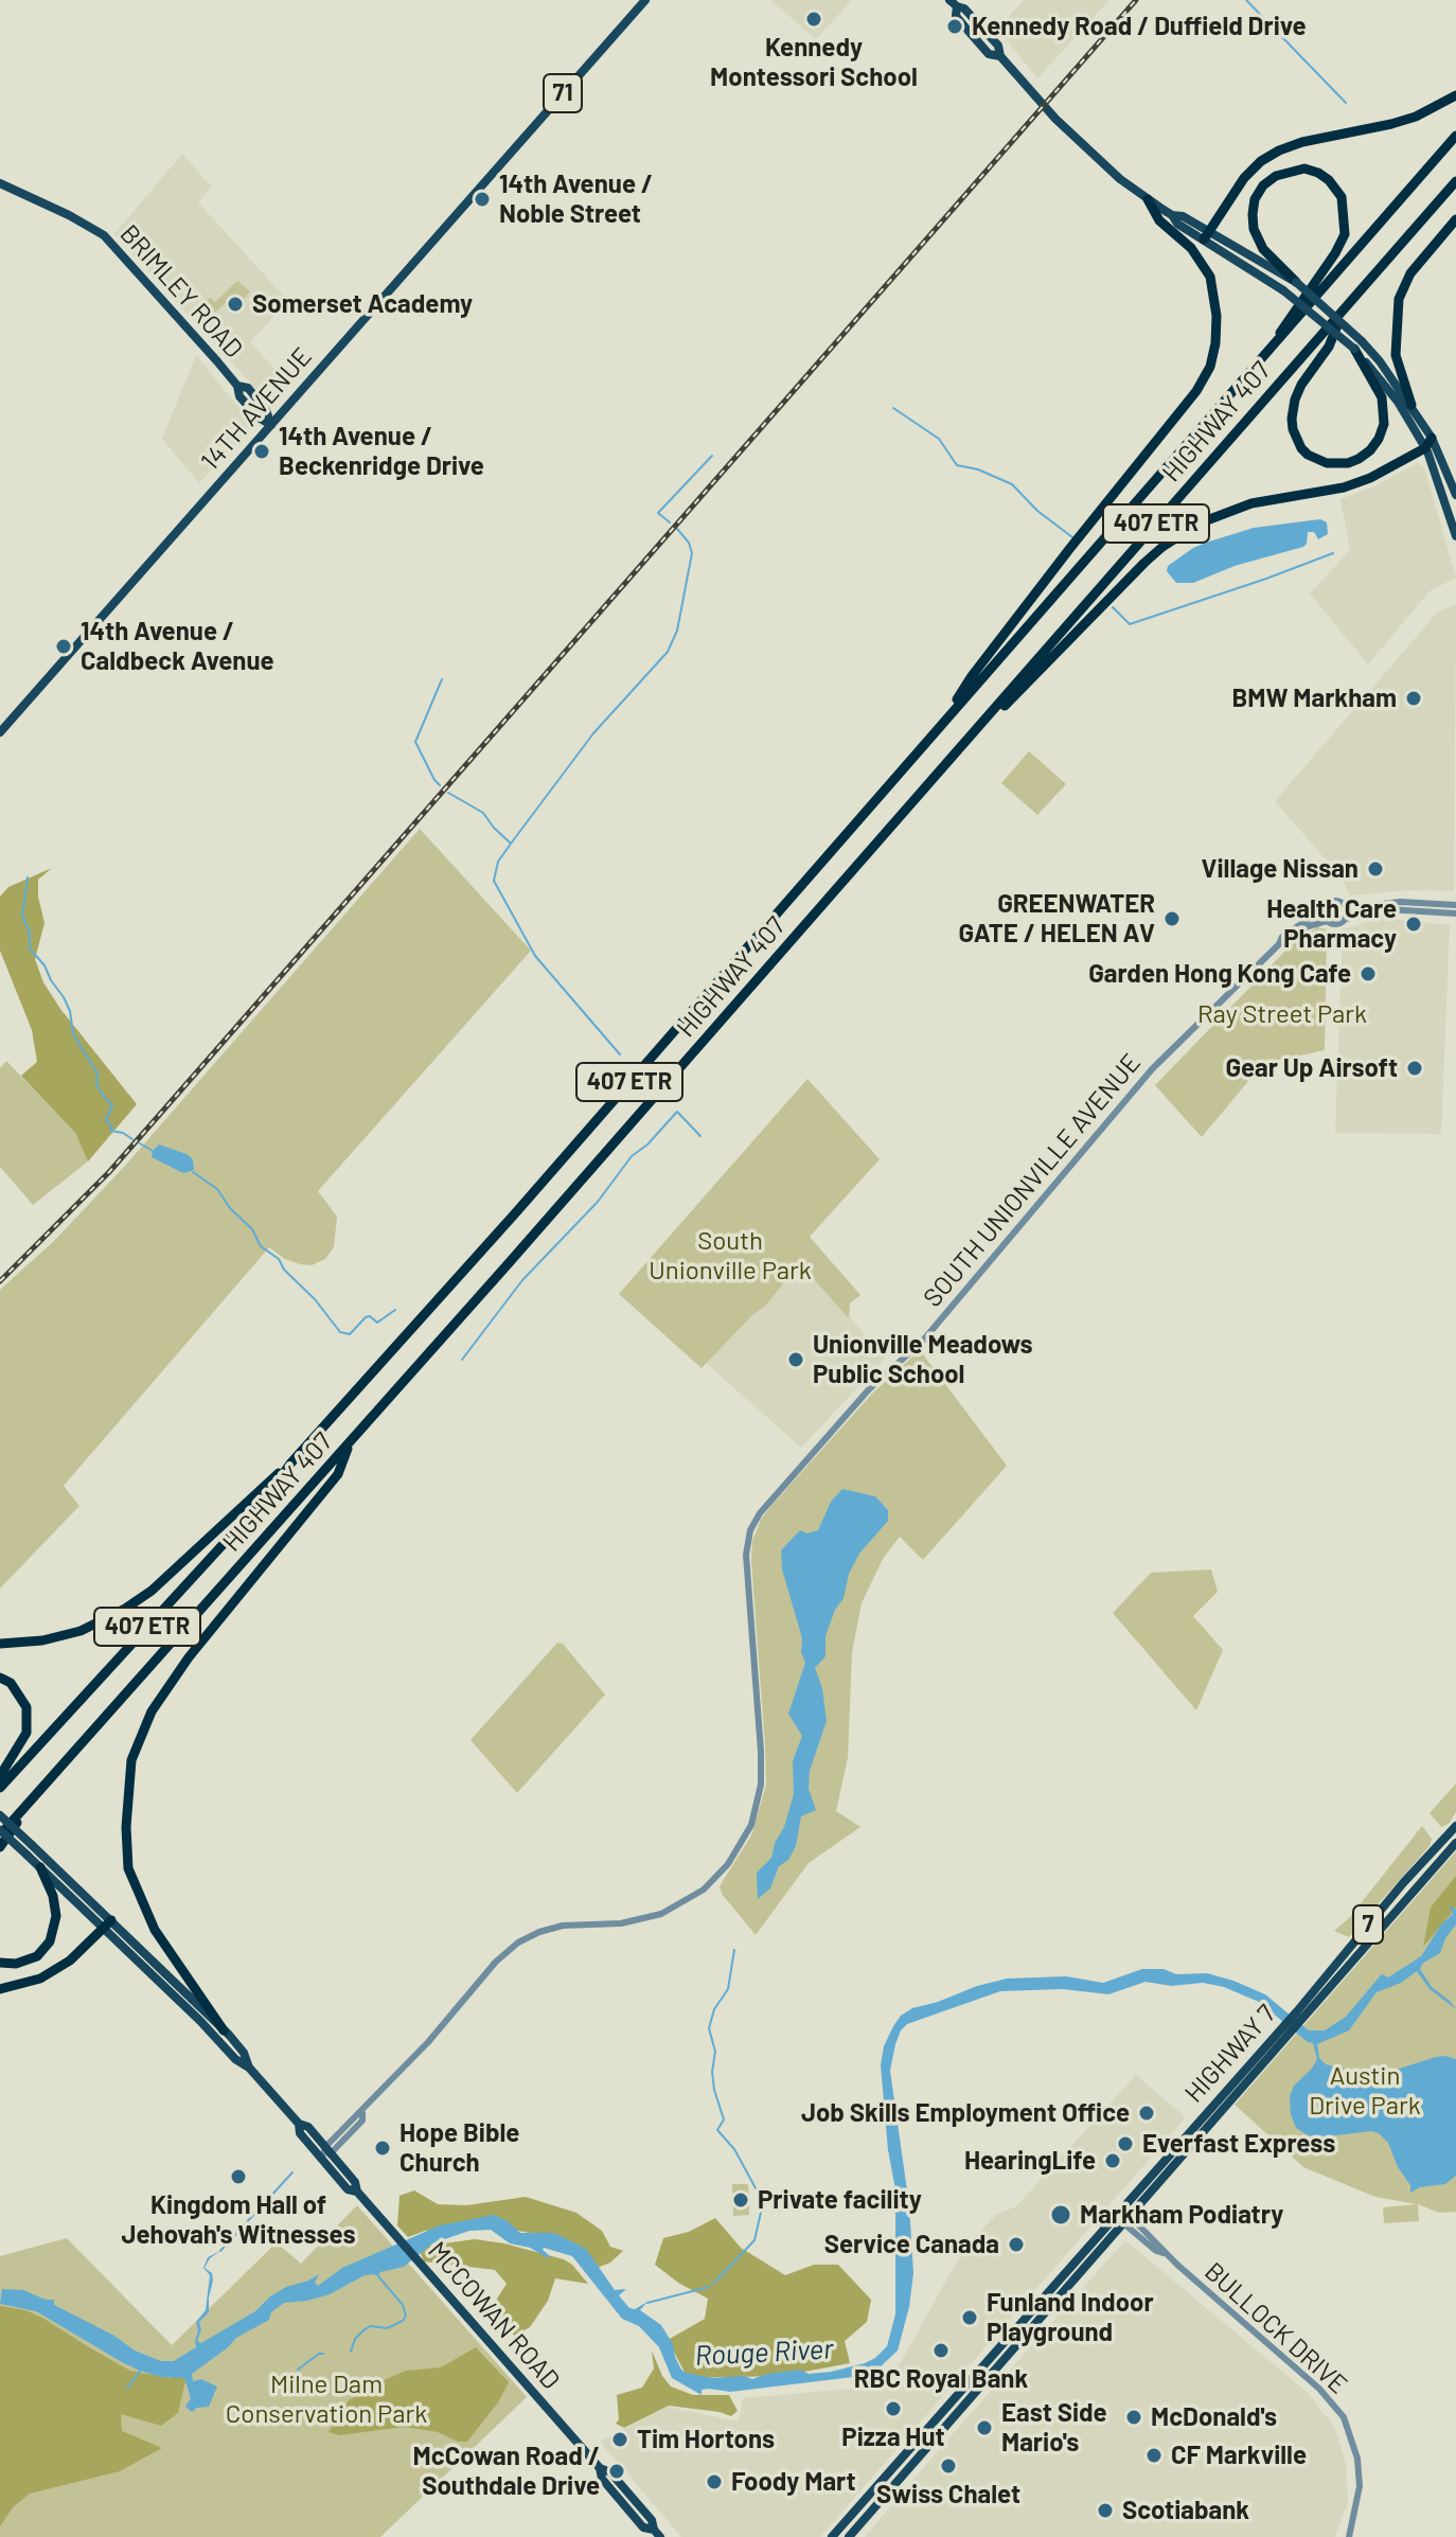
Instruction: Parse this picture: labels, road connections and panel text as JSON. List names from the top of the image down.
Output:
{
  "streets": {
    "highway": ["HIGHWAY 407", "407 ETR"],
    "main road": [
      "71",
      "BRIMLEY ROAD",
      "14TH AVENUE",
      "7",
      "HIGHWAY 7",
      "MCCOWAN ROAD"
    ],
    "street": ["SOUTH UNIONVILLE AVENUE", "BULLOCK DRIVE"]
  },
  "crossings": [
    ["BRIMLEY ROAD", "14TH AVENUE"],
    ["HIGHWAY 407", "MCCOWAN ROAD"],
    ["SOUTH UNIONVILLE AVENUE", "MCCOWAN ROAD"],
    ["HIGHWAY 7", "BULLOCK DRIVE"]
  ],
  "water": ["Rouge River"],
  "parks": [
    "Ray Street Park",
    "South Unionville Park",
    "Austin Drive Park",
    "Milne Dam Conservation Park"
  ],
  "places": [
    "Kennedy Montessori School",
    "Kennedy Road / Duffield Drive",
    "14th Avenue / Noble Street",
    "Somerset Academy",
    "14th Avenue / Beckenridge Drive",
    "14th Avenue / Caldbeck Avenue",
    "BMW Markham",
    "Village Nissan",
    "GREENWATER GATE / HELEN AV",
    "Health Care Pharmacy",
    "Garden Hong Kong Cafe",
    "Gear Up Airsoft",
    "Unionville Meadows Public School",
    "Job Skills Employment Office",
    "Everfast Express",
    "Hope Bible Church",
    "HearingLife",
    "Kingdom Hall of Jehovah's Witnesses",
    "Private facility",
    "Markham Podiatry",
    "Service Canada",
    "Funland Indoor Playground",
    "RBC Royal Bank",
    "Pizza Hut",
    "McDonald's",
    "East Side Mario's",
    "Tim Hortons",
    "CF Markville",
    "Swiss Chalet",
    "McCowan Road / Southdale Drive",
    "Foody Mart",
    "Scotiabank"
  ]
}
